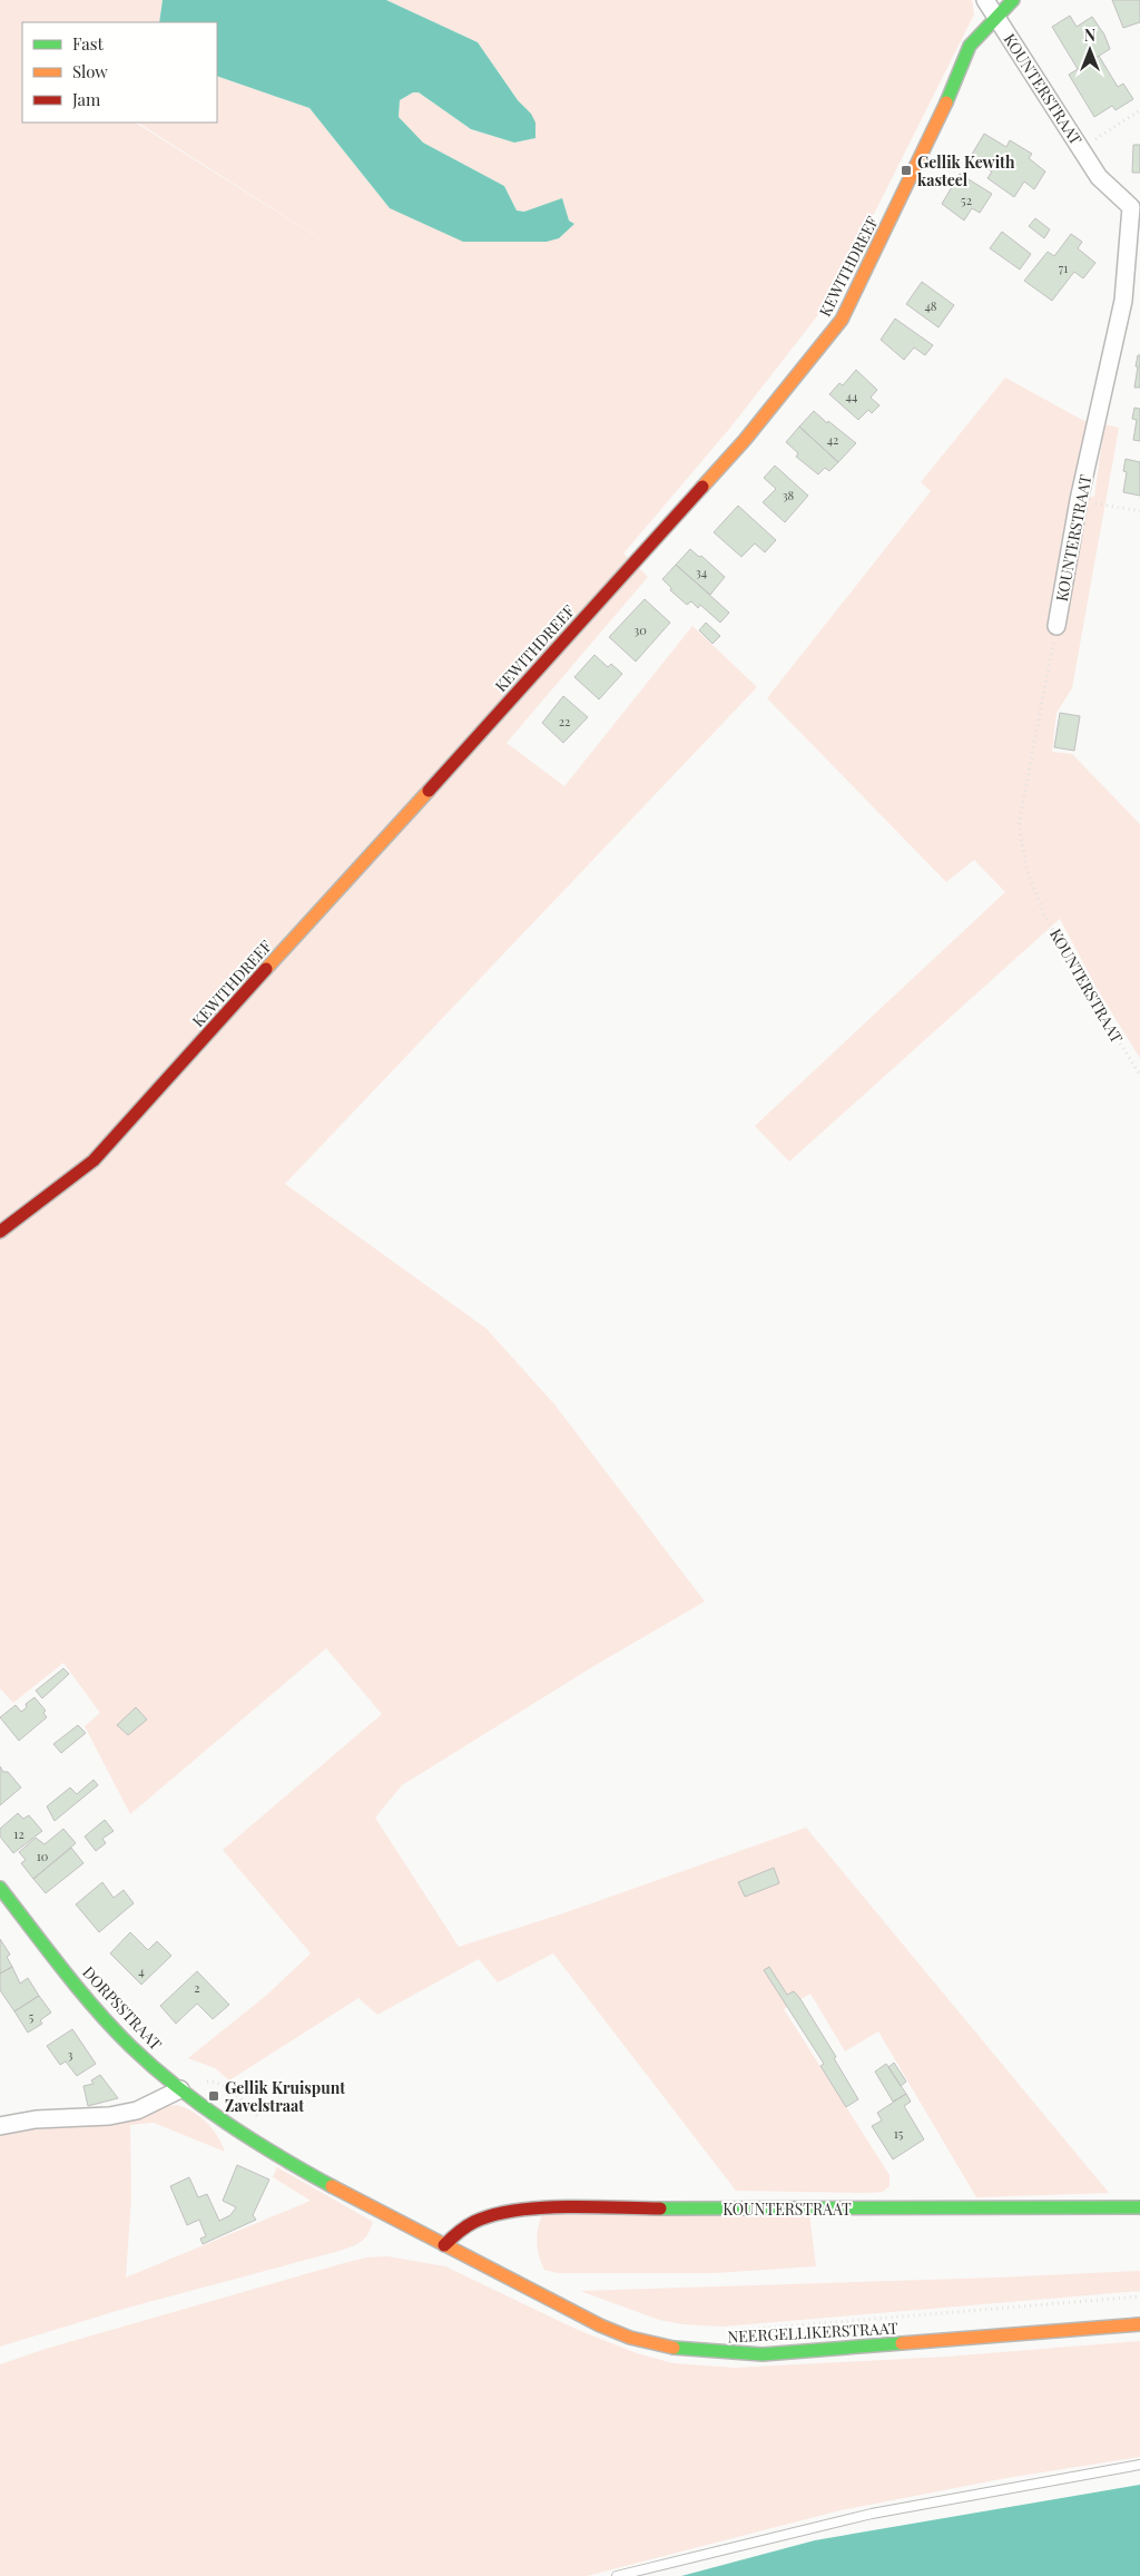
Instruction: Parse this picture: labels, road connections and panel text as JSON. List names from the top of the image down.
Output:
{
  "streets": {
    "street": [
      "KOUNTERSTRAAT",
      "KEWITHDREEF",
      "DORPSSTRAAT",
      "NEERGELLIKERSTRAAT"
    ]
  },
  "crossings": [
    ["KOUNTERSTRAAT", "KEWITHDREEF"],
    ["KOUNTERSTRAAT", "DORPSSTRAAT"],
    ["KOUNTERSTRAAT", "NEERGELLIKERSTRAAT"],
    ["DORPSSTRAAT", "NEERGELLIKERSTRAAT"]
  ],
  "places": {
    "transit": ["Gellik Kewith kasteel", "Gellik Kruispunt Zavelstraat"]
  },
  "house_numbers": [
    "52",
    "71",
    "48",
    "44",
    "42",
    "38",
    "34",
    "30",
    "22",
    "12",
    "10",
    "4",
    "2",
    "5",
    "3",
    "15"
  ],
  "legend": ["Fast", "Slow", "Jam"],
  "north": "top"
}
